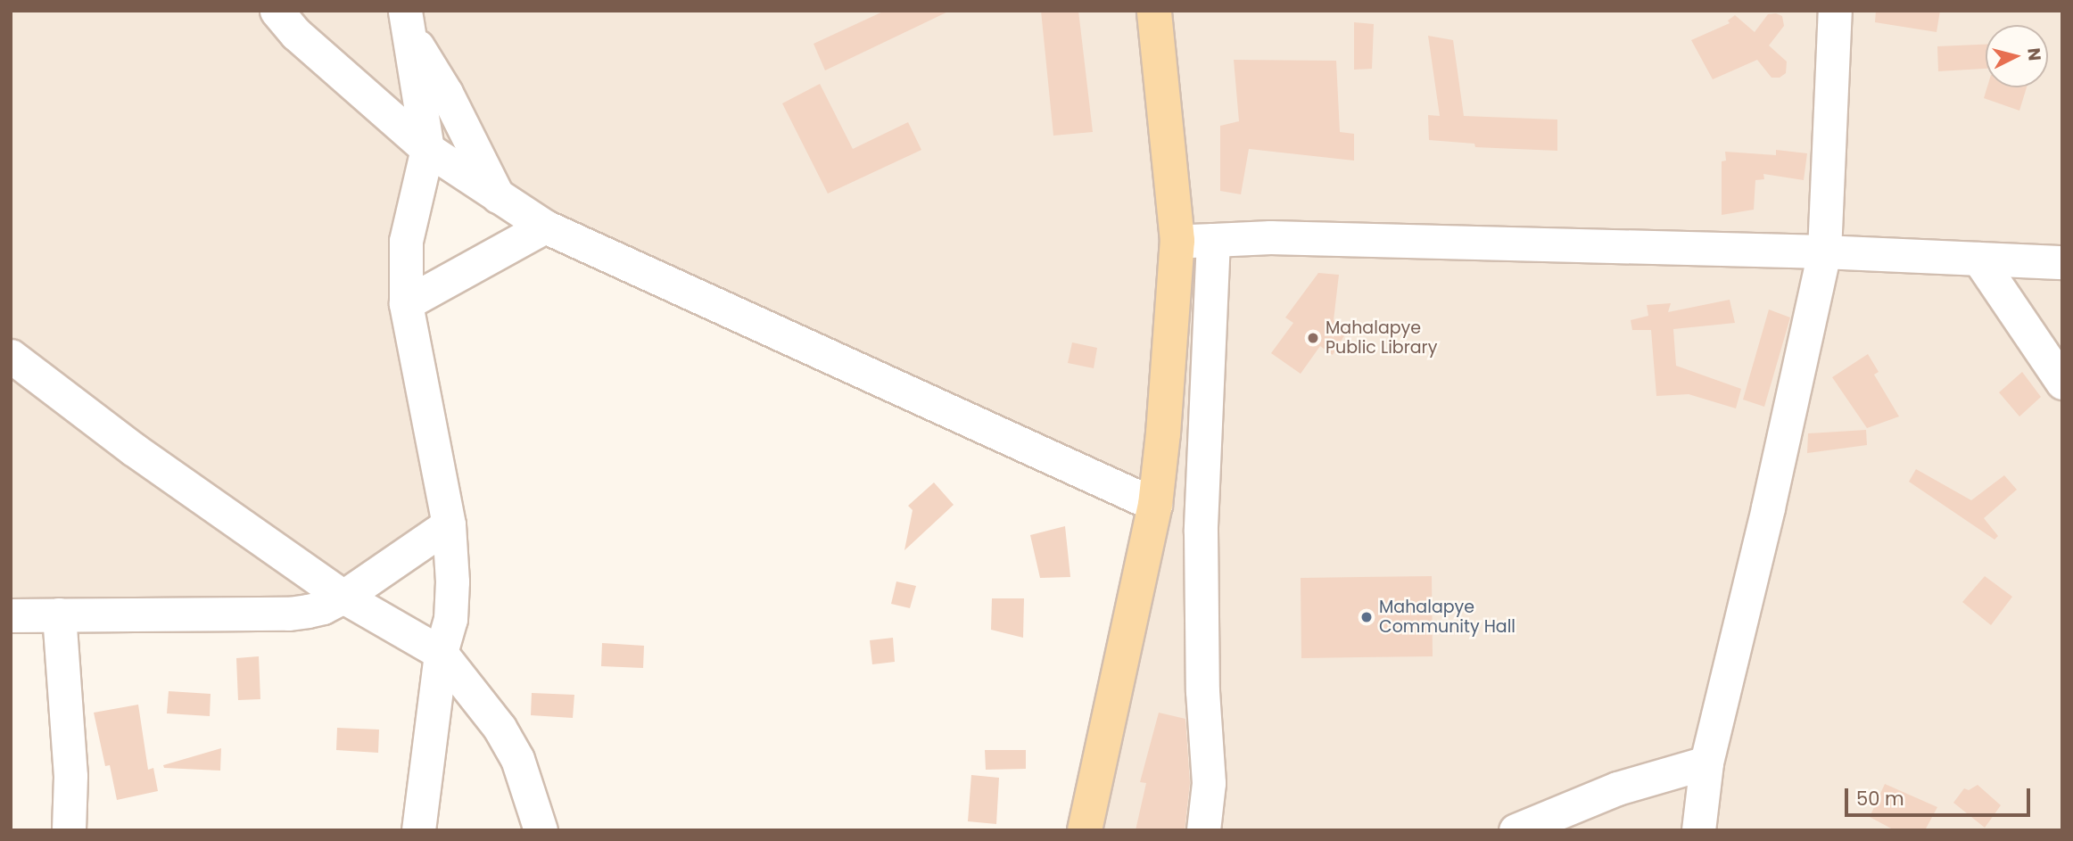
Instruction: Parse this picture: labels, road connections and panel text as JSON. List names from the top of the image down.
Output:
{
  "places": ["Mahalapye Public Library", "Mahalapye Community Hall"],
  "scale_bar": "50 m",
  "north": "right"
}
